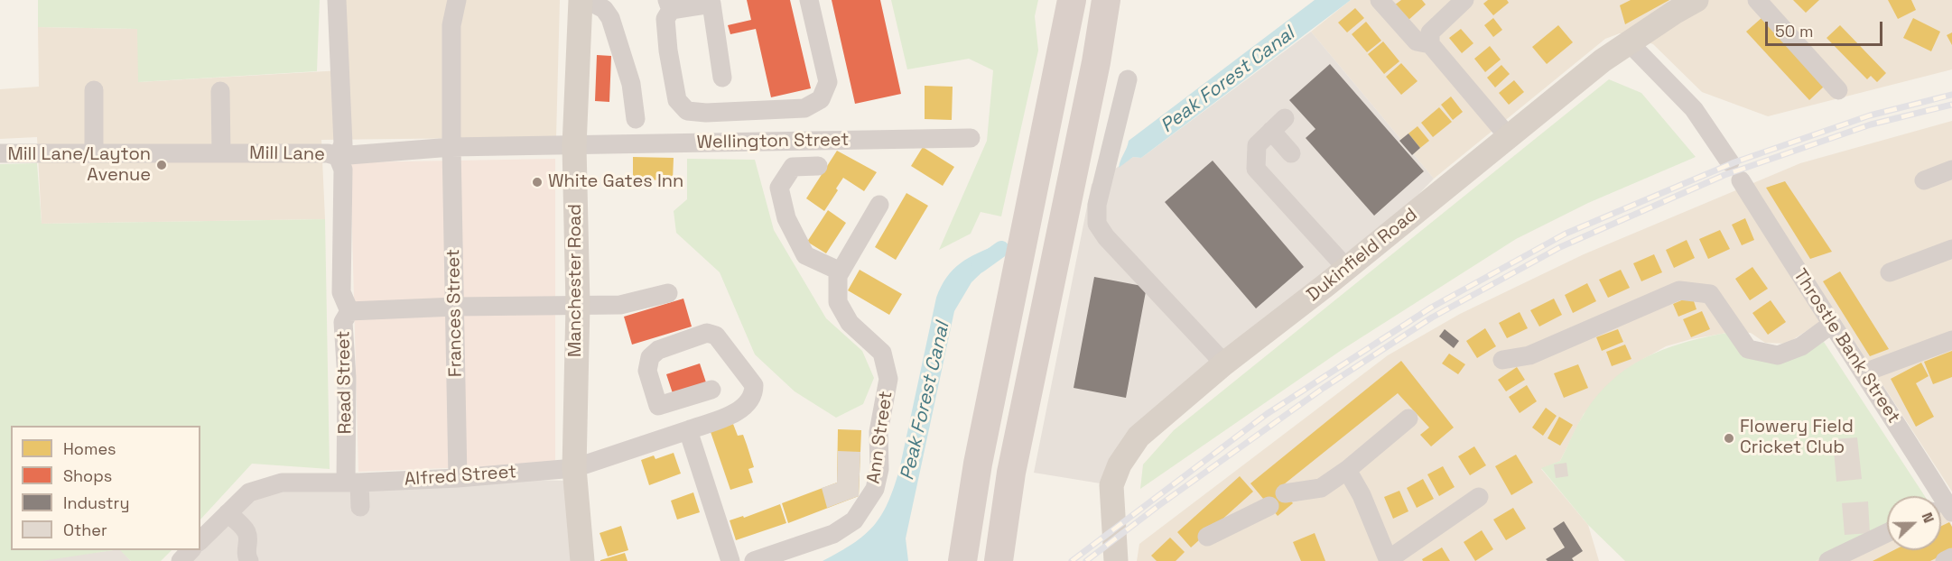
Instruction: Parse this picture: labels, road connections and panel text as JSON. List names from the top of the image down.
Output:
{
  "streets": {
    "main road": ["Dukinfield Road", "Manchester Road"],
    "street": [
      "Wellington Street",
      "Mill Lane",
      "Frances Street",
      "Throstle Bank Street",
      "Read Street",
      "Ann Street",
      "Alfred Street"
    ]
  },
  "crossings": [
    ["Wellington Street", "Mill Lane"],
    ["Wellington Street", "Manchester Road"],
    ["Mill Lane", "Manchester Road"],
    ["Mill Lane", "Frances Street"],
    ["Mill Lane", "Read Street"],
    ["Manchester Road", "Alfred Street"],
    ["Frances Street", "Alfred Street"],
    ["Read Street", "Alfred Street"]
  ],
  "water": ["Peak Forest Canal"],
  "places": ["Mill Lane/Layton Avenue", "White Gates Inn", "Flowery Field Cricket Club"],
  "legend": [
    "Homes",
    "Shops",
    "Industry",
    "Other"
  ],
  "scale_bar": "50 m",
  "north": "right"
}
